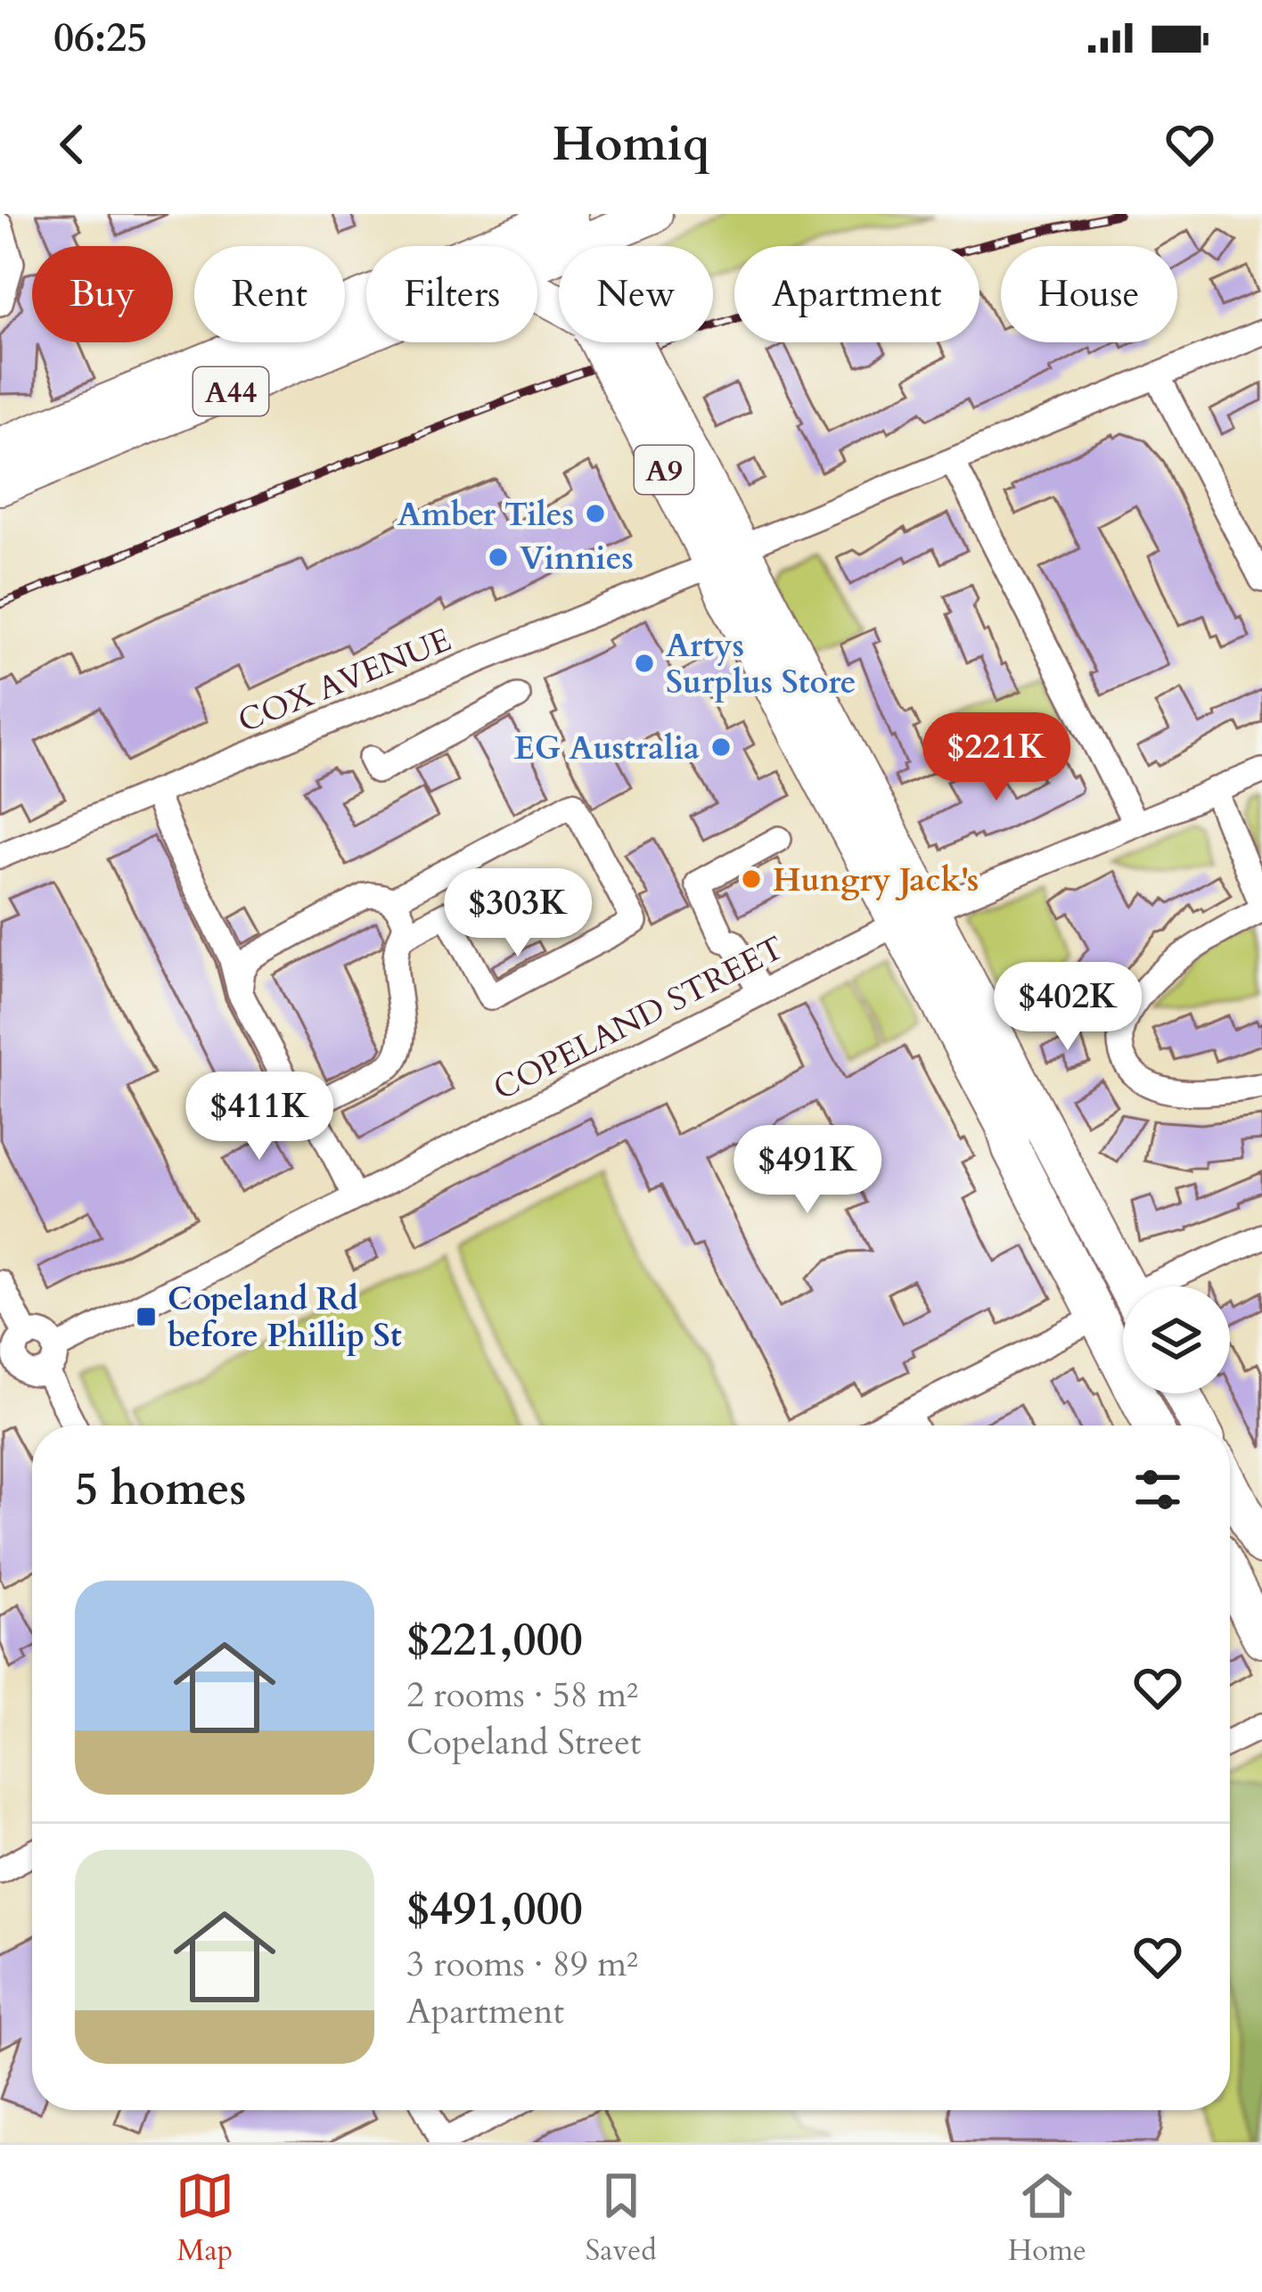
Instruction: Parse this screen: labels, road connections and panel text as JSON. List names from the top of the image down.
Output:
{
  "streets": {
    "highway": ["A44", "A9"],
    "street": ["COX AVENUE", "COPELAND STREET"]
  },
  "crossings": [
    ["A9", "COX AVENUE"],
    ["A9", "COPELAND STREET"]
  ],
  "places": {
    "other": [
      "Amber Tiles",
      "Vinnies",
      "Artys Surplus Store",
      "EG Australia",
      "Hungry Jack's"
    ],
    "transit": ["Copeland Rd before Phillip St"]
  },
  "page": {
    "status": "06:25",
    "header": "Homiq",
    "chip": [
      "Buy",
      "Rent",
      "Filters",
      "New",
      "Apartment",
      "House"
    ],
    "price": [
      "$221K",
      "$303K",
      "$402K",
      "$411K",
      "$491K"
    ],
    "heading": "5 homes",
    "list": [
      {
        "name": "$221,000",
        "note": "2 rooms · 58 m² · Copeland Street"
      },
      {
        "name": "$491,000",
        "note": "3 rooms · 89 m² · Apartment"
      }
    ],
    "tabs": ["Map", "Saved", "Home"]
  }
}
